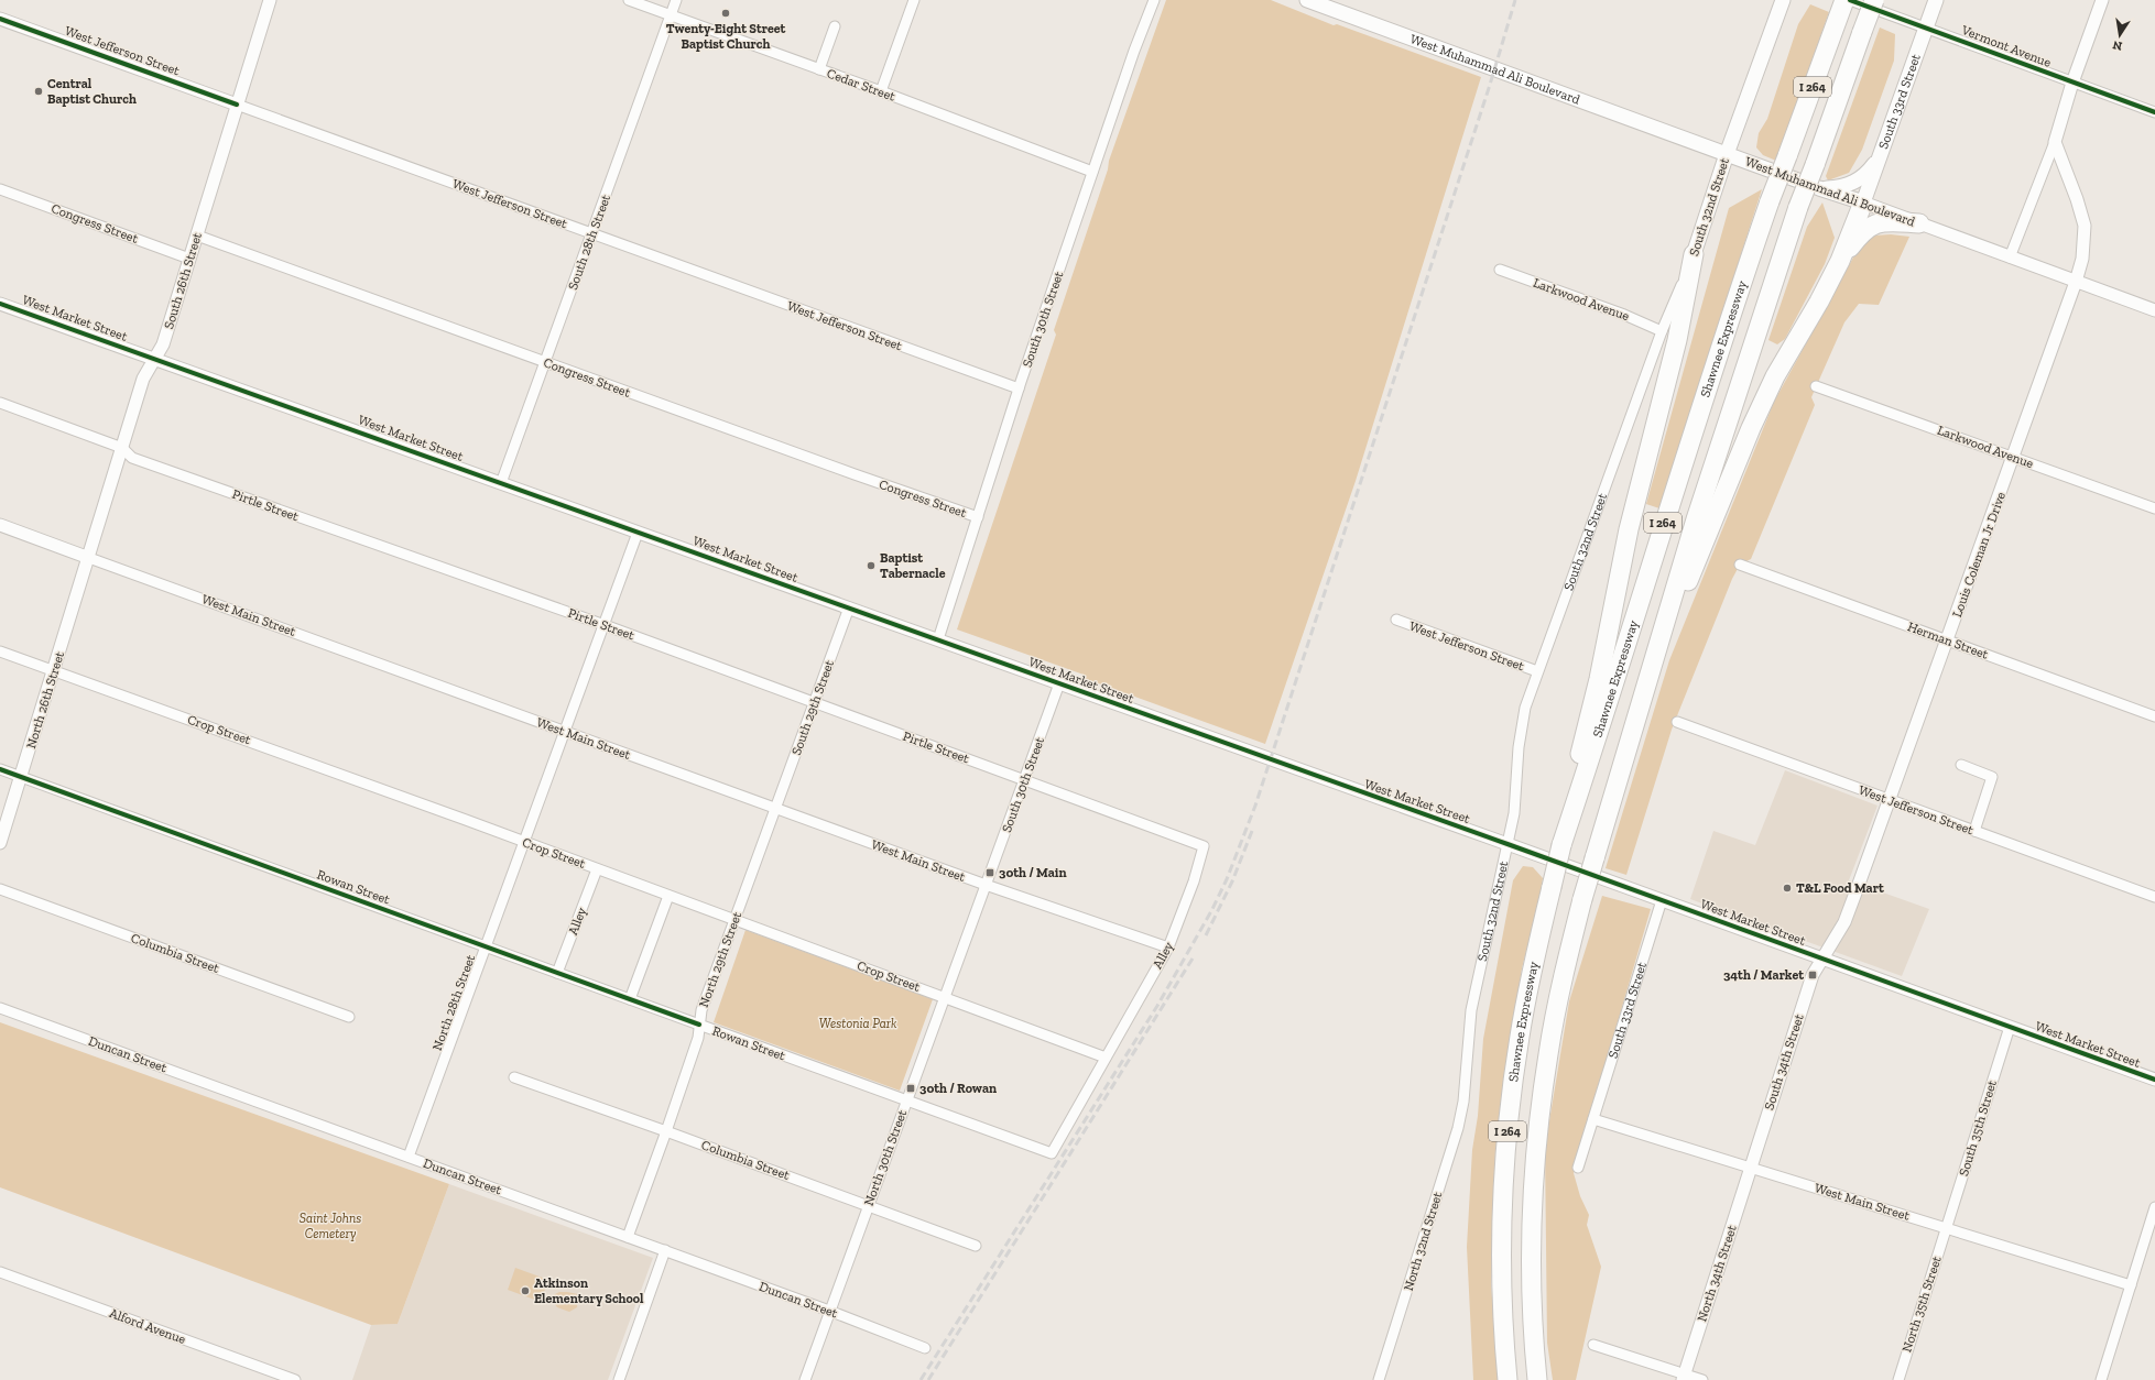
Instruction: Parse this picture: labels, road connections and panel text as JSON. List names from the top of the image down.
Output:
{
  "streets": {
    "highway": ["I 264", "Shawnee Expressway"],
    "main road": ["West Muhammad Ali Boulevard", "South 33rd Street", "South 32nd Street"],
    "street": [
      "Vermont Avenue",
      "West Jefferson Street",
      "Cedar Street",
      "Congress Street",
      "South 28th Street",
      "South 26th Street",
      "Larkwood Avenue",
      "West Market Street",
      "South 30th Street",
      "Pirtle Street",
      "Louis Coleman Jr Drive",
      "West Main Street",
      "Herman Street",
      "North 26th Street",
      "South 29th Street",
      "Crop Street",
      "Rowan Street",
      "Alley",
      "Columbia Street",
      "North 29th Street",
      "North 28th Street",
      "Duncan Street",
      "South 34th Street",
      "South 35th Street",
      "North 30th Street",
      "North 32nd Street",
      "North 34th Street",
      "North 35th Street",
      "Alford Avenue"
    ]
  },
  "crossings": [
    ["Vermont Avenue", "South 33rd Street"],
    ["West Jefferson Street", "South 32nd Street"],
    ["West Jefferson Street", "South 28th Street"],
    ["West Jefferson Street", "South 26th Street"],
    ["West Jefferson Street", "South 30th Street"],
    ["West Jefferson Street", "Louis Coleman Jr Drive"],
    ["West Muhammad Ali Boulevard", "South 33rd Street"],
    ["West Muhammad Ali Boulevard", "South 32nd Street"],
    ["West Muhammad Ali Boulevard", "Louis Coleman Jr Drive"],
    ["Cedar Street", "South 28th Street"],
    ["Cedar Street", "South 30th Street"],
    ["South 33rd Street", "West Market Street"],
    ["South 33rd Street", "West Main Street"],
    ["South 32nd Street", "Larkwood Avenue"],
    ["South 32nd Street", "West Market Street"],
    ["South 32nd Street", "North 32nd Street"],
    ["Congress Street", "South 28th Street"],
    ["Congress Street", "South 26th Street"],
    ["Congress Street", "South 30th Street"],
    ["South 28th Street", "West Market Street"],
    ["South 26th Street", "West Market Street"],
    ["South 26th Street", "Pirtle Street"],
    ["South 26th Street", "West Main Street"],
    ["South 26th Street", "North 26th Street"],
    ["Larkwood Avenue", "Louis Coleman Jr Drive"],
    ["West Market Street", "South 30th Street"],
    ["West Market Street", "Louis Coleman Jr Drive"],
    ["West Market Street", "South 29th Street"],
    ["West Market Street", "South 34th Street"],
    ["West Market Street", "South 35th Street"],
    ["South 30th Street", "Pirtle Street"],
    ["South 30th Street", "West Main Street"],
    ["South 30th Street", "North 30th Street"],
    ["Pirtle Street", "South 29th Street"],
    ["Pirtle Street", "Alley"],
    ["Louis Coleman Jr Drive", "Herman Street"],
    ["Louis Coleman Jr Drive", "South 34th Street"],
    ["West Main Street", "North 26th Street"],
    ["West Main Street", "South 29th Street"],
    ["West Main Street", "Alley"],
    ["West Main Street", "North 29th Street"],
    ["West Main Street", "North 28th Street"],
    ["West Main Street", "South 34th Street"],
    ["West Main Street", "South 35th Street"],
    ["West Main Street", "North 30th Street"],
    ["West Main Street", "North 34th Street"],
    ["West Main Street", "North 35th Street"],
    ["North 26th Street", "Crop Street"],
    ["North 26th Street", "Rowan Street"],
    ["South 29th Street", "North 29th Street"],
    ["Crop Street", "Alley"],
    ["Crop Street", "North 29th Street"],
    ["Crop Street", "North 28th Street"],
    ["Crop Street", "North 30th Street"],
    ["Rowan Street", "Alley"],
    ["Rowan Street", "North 29th Street"],
    ["Rowan Street", "North 28th Street"],
    ["Rowan Street", "North 30th Street"],
    ["Columbia Street", "North 29th Street"],
    ["Columbia Street", "North 30th Street"],
    ["North 29th Street", "Duncan Street"],
    ["North 28th Street", "Duncan Street"],
    ["Duncan Street", "North 30th Street"],
    ["South 34th Street", "North 34th Street"],
    ["South 35th Street", "North 35th Street"]
  ],
  "parks": ["Westonia Park", "Saint Johns Cemetery"],
  "places": {
    "other": [
      "Twenty-Eight Street Baptist Church",
      "Central Baptist Church",
      "Baptist Tabernacle",
      "T&L Food Mart",
      "Atkinson Elementary School"
    ],
    "transit": ["30th / Main", "34th / Market", "30th / Rowan"]
  },
  "north": "bottom"
}
